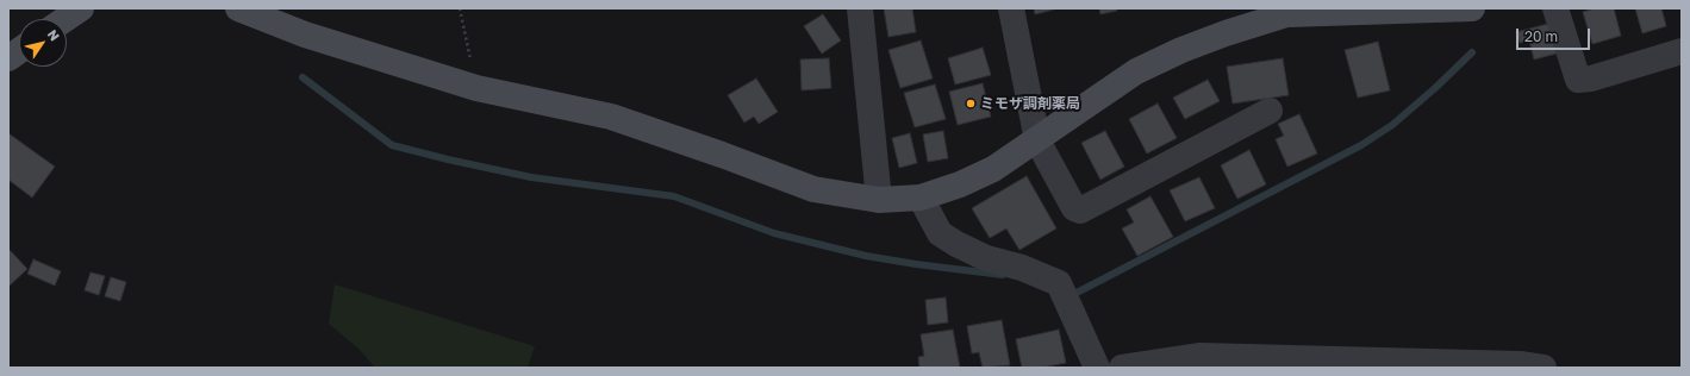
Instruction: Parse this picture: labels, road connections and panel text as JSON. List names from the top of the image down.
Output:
{
  "places": ["ミモザ調剤薬局"],
  "scale_bar": "20 m",
  "north": "top right"
}
